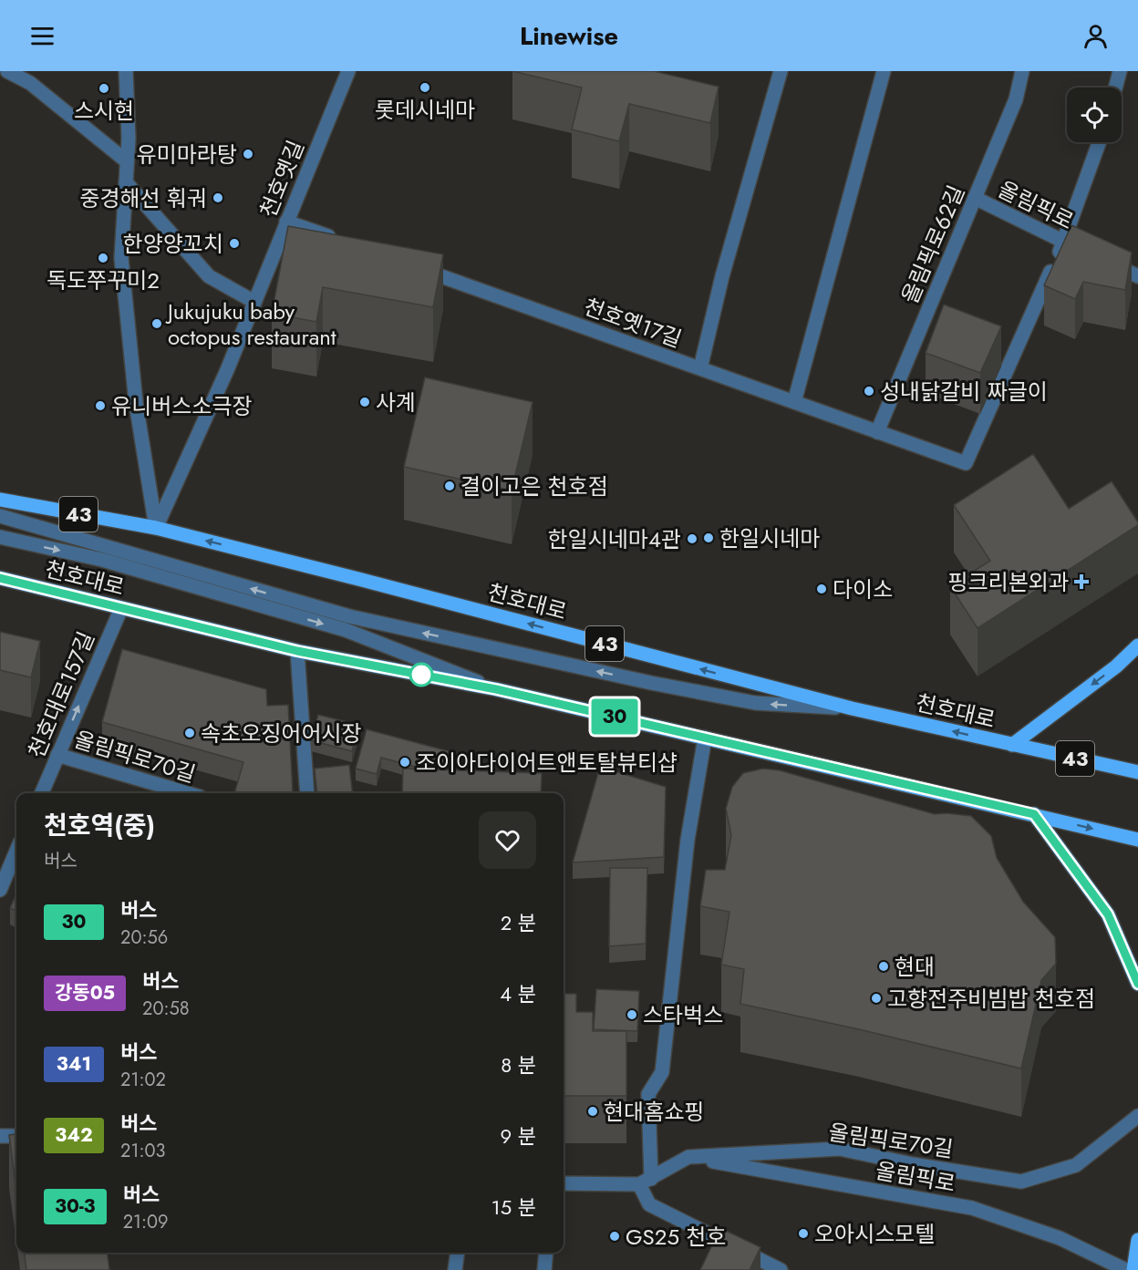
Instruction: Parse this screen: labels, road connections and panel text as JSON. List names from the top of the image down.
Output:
{
  "streets": {
    "main road": ["43", "천호대로"],
    "street": [
      "천호옛길",
      "올림픽로",
      "올림픽로62길",
      "천호옛17길",
      "천호대로157길",
      "올림픽로70길"
    ]
  },
  "crossings": [
    ["천호옛길", "천호대로"],
    ["올림픽로", "올림픽로62길"],
    ["올림픽로", "천호옛17길"],
    ["올림픽로", "올림픽로70길"],
    ["올림픽로62길", "천호옛17길"],
    ["천호대로", "천호대로157길"],
    ["천호대로157길", "올림픽로70길"]
  ],
  "one_way": ["천호대로157길"],
  "places": {
    "other": [
      "롯데시네마",
      "스시현",
      "유미마라탕",
      "중경해선 훠궈",
      "한양양꼬치",
      "독도쭈꾸미2",
      "Jukujuku baby octopus restaurant",
      "성내닭갈비 짜글이",
      "사계",
      "유니버스소극장",
      "결이고은 천호점",
      "한일시네마",
      "한일시네마4관",
      "다이소",
      "속초오징어어시장",
      "조이아다이어트앤토탈뷰티샵",
      "현대",
      "고향전주비빔밥 천호점",
      "스타벅스",
      "현대홈쇼핑",
      "오아시스모텔",
      "GS25 천호"
    ],
    "health": ["핑크리본외과"]
  },
  "lines": ["bus line 30"],
  "page": {
    "header": "Linewise",
    "on_map": "30",
    "heading": ["천호역(중)", "버스"],
    "list": [
      {
        "mark": "30",
        "name": "버스",
        "note": "20:56",
        "value": "2 분"
      },
      {
        "mark": "강동05",
        "name": "버스",
        "note": "20:58",
        "value": "4 분"
      },
      {
        "mark": "341",
        "name": "버스",
        "note": "21:02",
        "value": "8 분"
      },
      {
        "mark": "342",
        "name": "버스",
        "note": "21:03",
        "value": "9 분"
      },
      {
        "mark": "30-3",
        "name": "버스",
        "note": "21:09",
        "value": "15 분"
      }
    ]
  }
}
